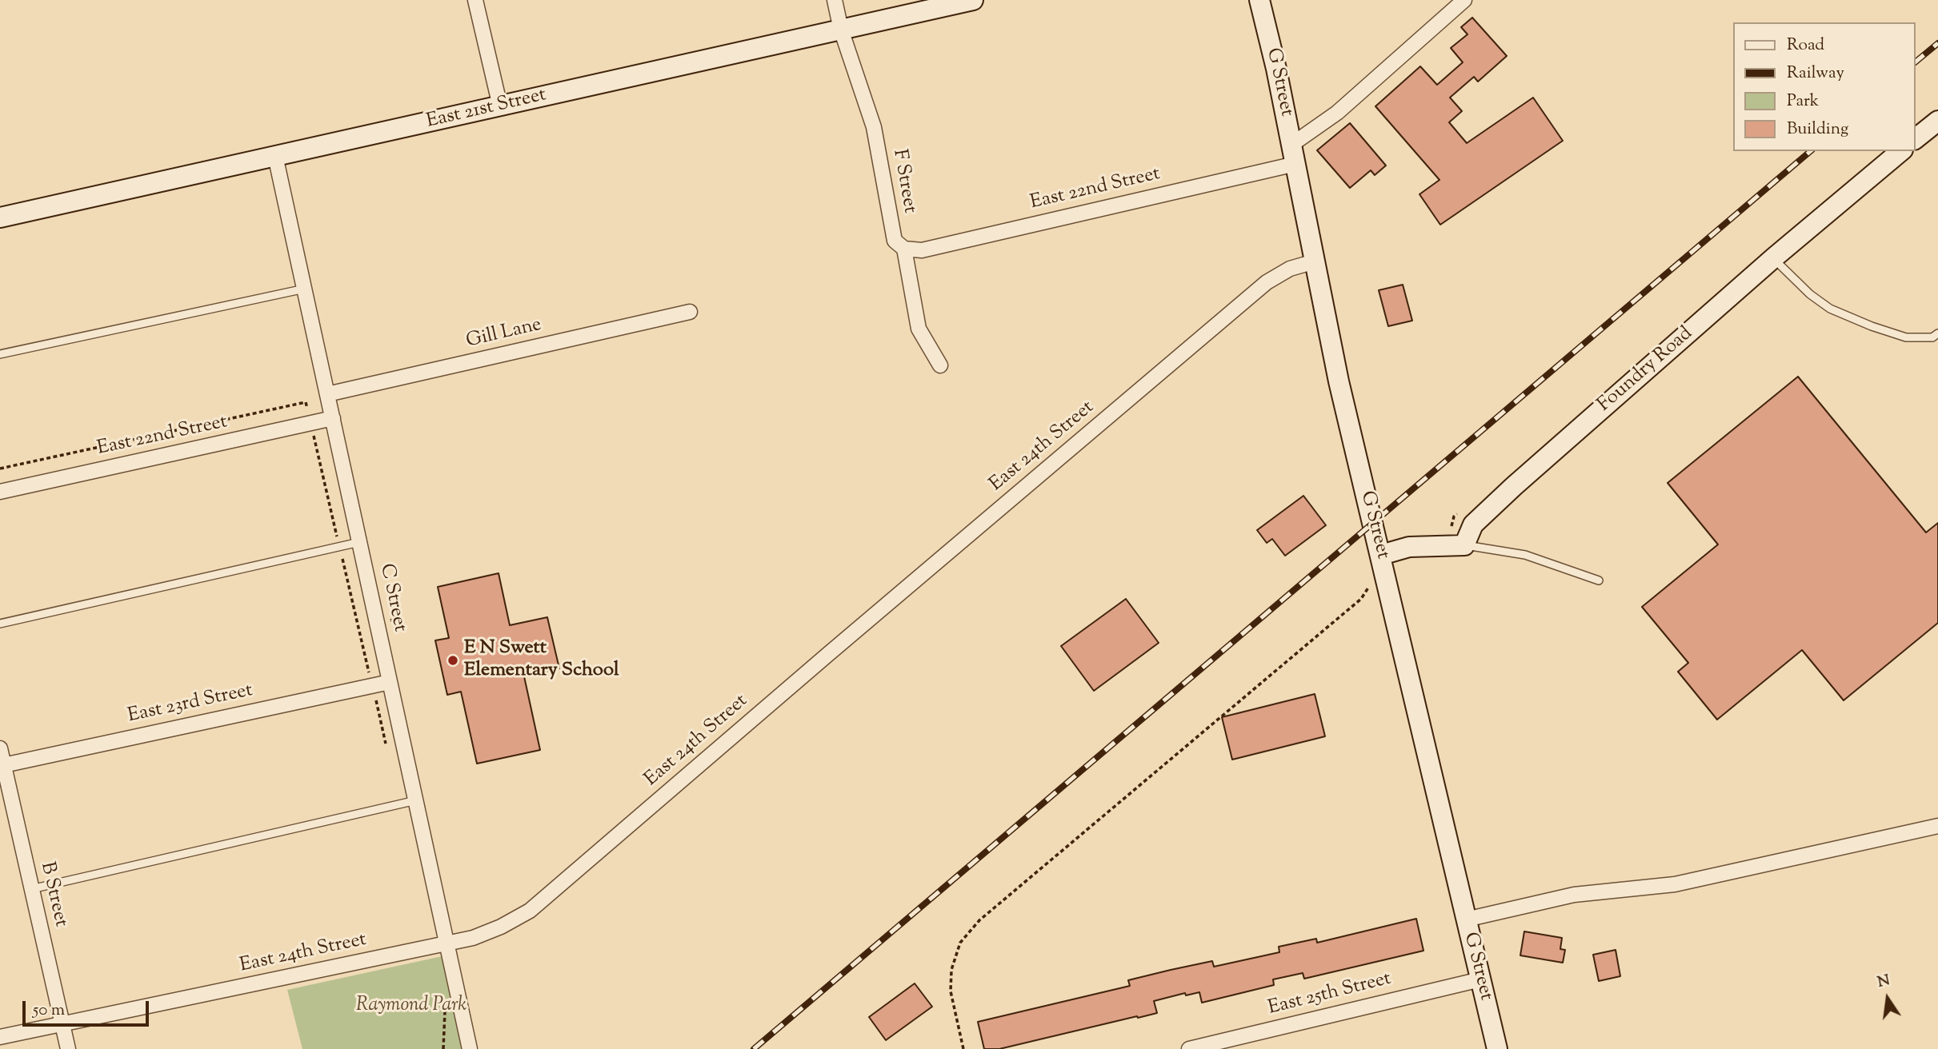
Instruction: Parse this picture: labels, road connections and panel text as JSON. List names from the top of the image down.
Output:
{
  "streets": {
    "main road": ["G Street", "East 21st Street", "Foundry Road"],
    "street": [
      "F Street",
      "East 22nd Street",
      "Gill Lane",
      "East 24th Street",
      "C Street",
      "East 23rd Street",
      "B Street",
      "East 25th Street"
    ]
  },
  "crossings": [
    ["G Street", "East 22nd Street"],
    ["G Street", "East 24th Street"],
    ["G Street", "East 25th Street"],
    ["East 21st Street", "F Street"],
    ["East 21st Street", "C Street"],
    ["F Street", "East 22nd Street"],
    ["East 22nd Street", "C Street"],
    ["Gill Lane", "C Street"],
    ["East 24th Street", "C Street"],
    ["East 24th Street", "B Street"],
    ["C Street", "East 23rd Street"],
    ["East 23rd Street", "B Street"]
  ],
  "parks": ["Raymond Park"],
  "places": ["E N Swett Elementary School"],
  "legend": [
    "Road",
    "Railway",
    "Park",
    "Building"
  ],
  "scale_bar": "50 m",
  "north": "top"
}
